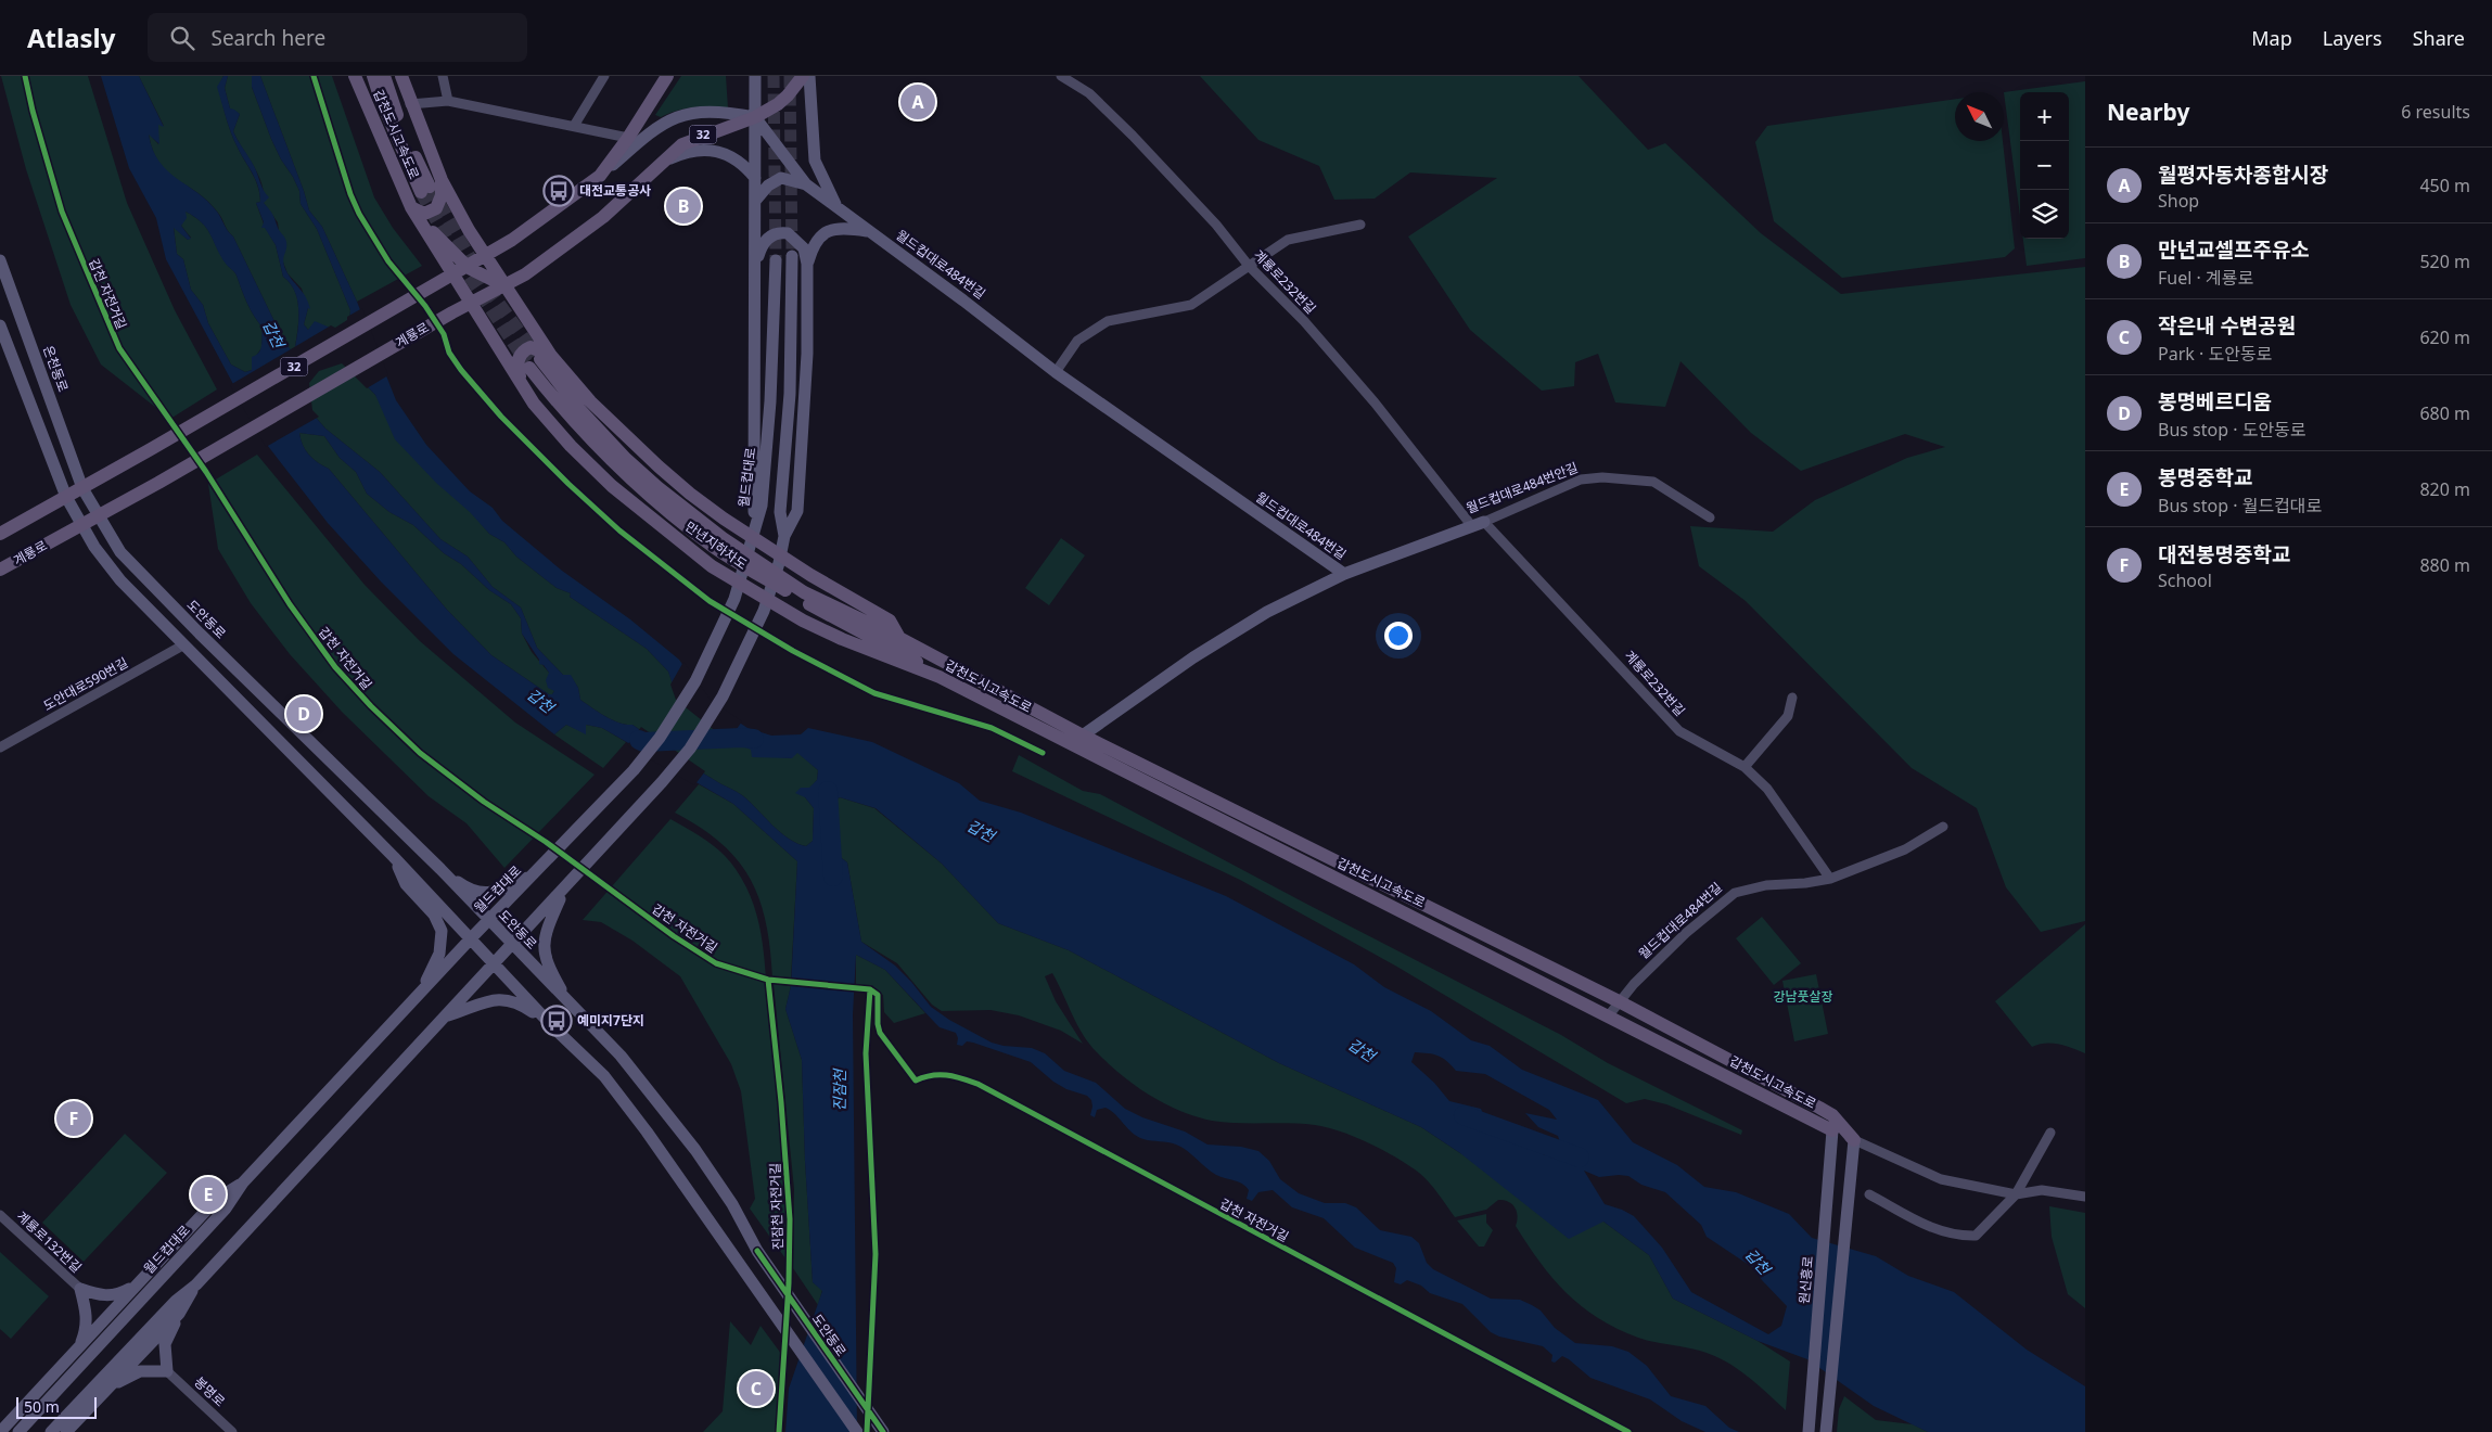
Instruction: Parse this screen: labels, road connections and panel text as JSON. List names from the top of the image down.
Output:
{
  "streets": {
    "main road": [
      "갑천도시고속도로",
      "32",
      "계룡로",
      "만년지하차도"
    ],
    "street": [
      "월드컵대로484번길",
      "계룡로232번길",
      "온천동로",
      "월드컵대로",
      "월드컵대로484번안길",
      "도안동로",
      "도안대로590번길",
      "계룡로132번길",
      "원신흥로",
      "봉명로"
    ],
    "cycle path": ["갑천 자전거길", "진잠천 자전거길"]
  },
  "crossings": [
    ["갑천도시고속도로", "월드컵대로484번길"],
    ["갑천도시고속도로", "만년지하차도"],
    ["갑천도시고속도로", "원신흥로"],
    ["32", "온천동로"],
    ["32", "도안동로"],
    ["월드컵대로484번길", "계룡로232번길"],
    ["월드컵대로484번길", "월드컵대로484번안길"],
    ["계룡로232번길", "월드컵대로484번안길"],
    ["계룡로", "도안동로"],
    ["온천동로", "도안동로"],
    ["월드컵대로", "도안동로"]
  ],
  "water": ["갑천", "진잠천"],
  "parks": ["강남풋살장"],
  "places": {
    "bus stop": ["대전교통공사", "예미지7단지"]
  },
  "scale_bar": "50 m",
  "north": "top left",
  "page": {
    "header": "Atlasly",
    "search": "Search here",
    "nav": ["Map", "Layers", "Share"],
    "heading": ["Nearby", "6 results"],
    "pins": [
      "A",
      "B",
      "D",
      "F",
      "E",
      "C"
    ],
    "map_buttons": ["+", "−"],
    "list": [
      {
        "mark": "A",
        "name": "월평자동차종합시장",
        "note": "Shop",
        "value": "450 m"
      },
      {
        "mark": "B",
        "name": "만년교셀프주유소",
        "note": "Fuel · 계룡로",
        "value": "520 m"
      },
      {
        "mark": "C",
        "name": "작은내 수변공원",
        "note": "Park · 도안동로",
        "value": "620 m"
      },
      {
        "mark": "D",
        "name": "봉명베르디움",
        "note": "Bus stop · 도안동로",
        "value": "680 m"
      },
      {
        "mark": "E",
        "name": "봉명중학교",
        "note": "Bus stop · 월드컵대로",
        "value": "820 m"
      },
      {
        "mark": "F",
        "name": "대전봉명중학교",
        "note": "School",
        "value": "880 m"
      }
    ],
    "scale": "50 m"
  }
}
